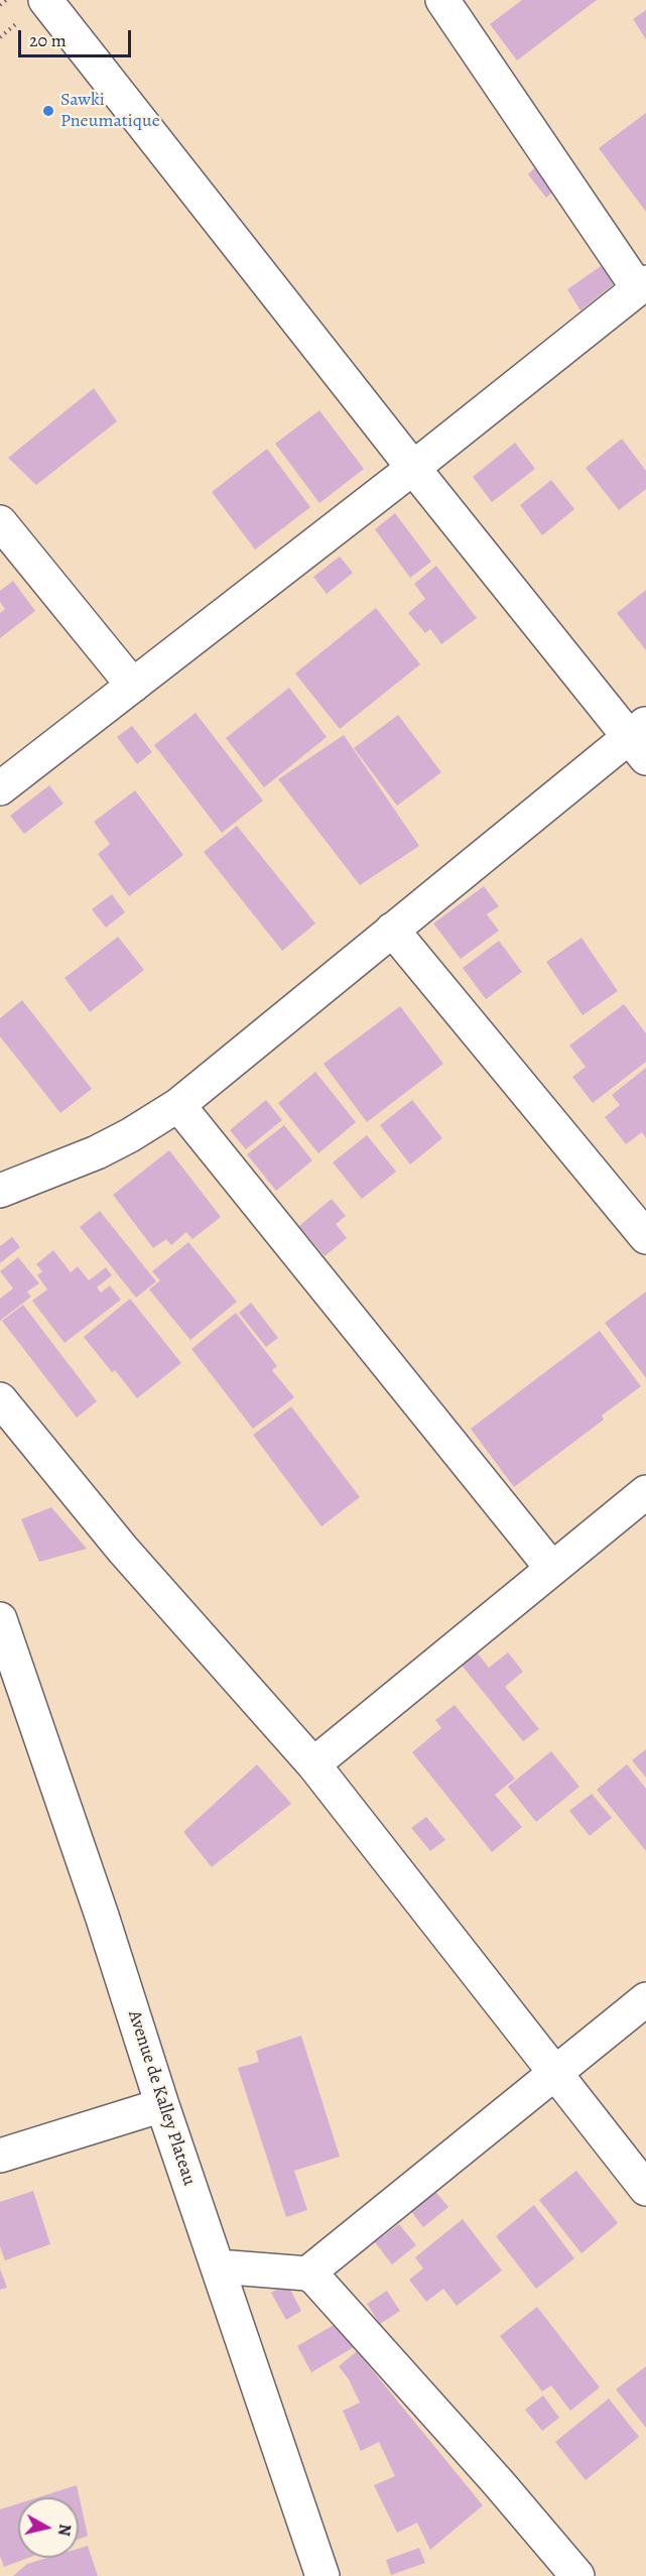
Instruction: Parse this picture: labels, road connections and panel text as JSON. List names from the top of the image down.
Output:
{
  "streets": {
    "street": ["Avenue de Kalley Plateau"]
  },
  "places": ["Sawki Pneumatique"],
  "scale_bar": "20 m",
  "north": "right"
}
